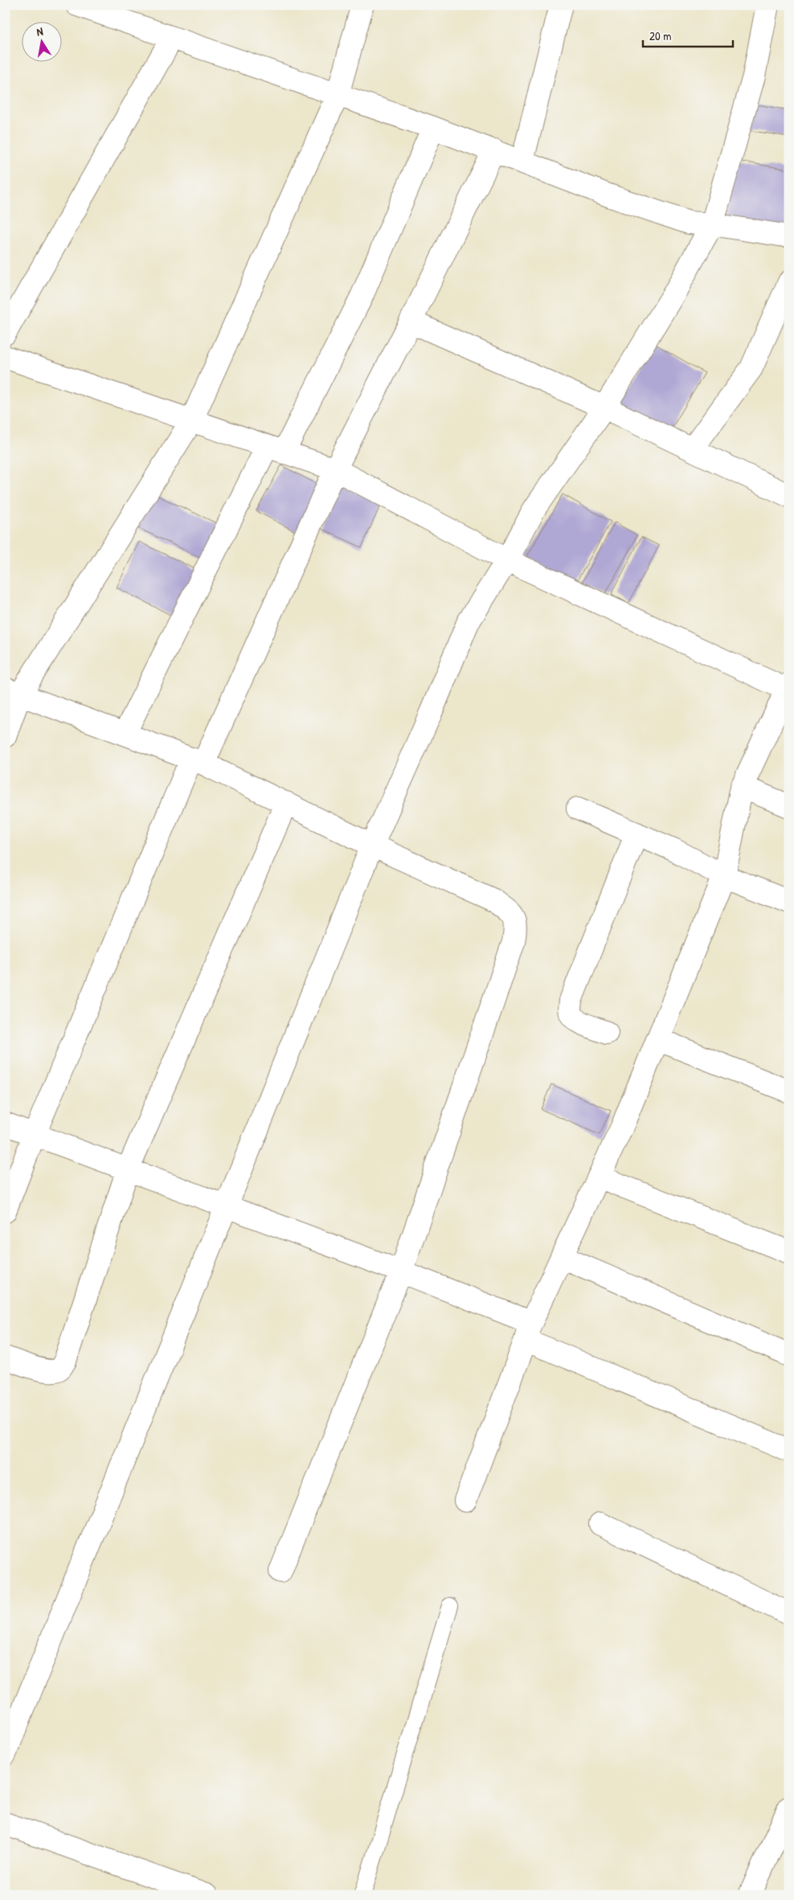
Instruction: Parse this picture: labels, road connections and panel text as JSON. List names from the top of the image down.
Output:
{
  "scale_bar": "20 m",
  "north": "top"
}
